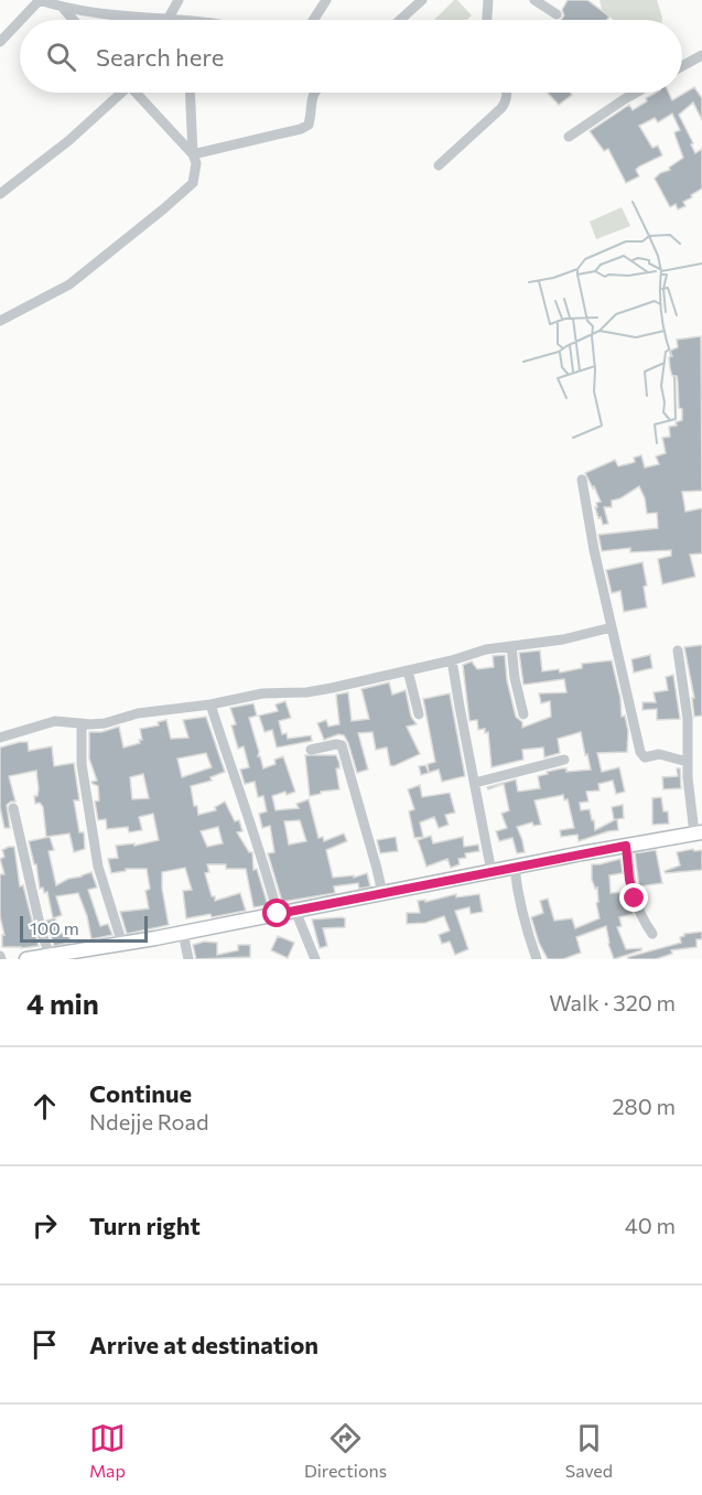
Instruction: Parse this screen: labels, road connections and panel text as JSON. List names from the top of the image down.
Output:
{
  "scale_bar": "100 m",
  "page": {
    "search": "Search here",
    "scale": "100 m",
    "heading": ["4 min", "Walk · 320 m"],
    "list": [
      ["Continue", "Ndejje Road", "280 m"],
      ["Turn right", "40 m"],
      "Arrive at destination"
    ],
    "nav": ["Map", "Directions", "Saved"]
  }
}
